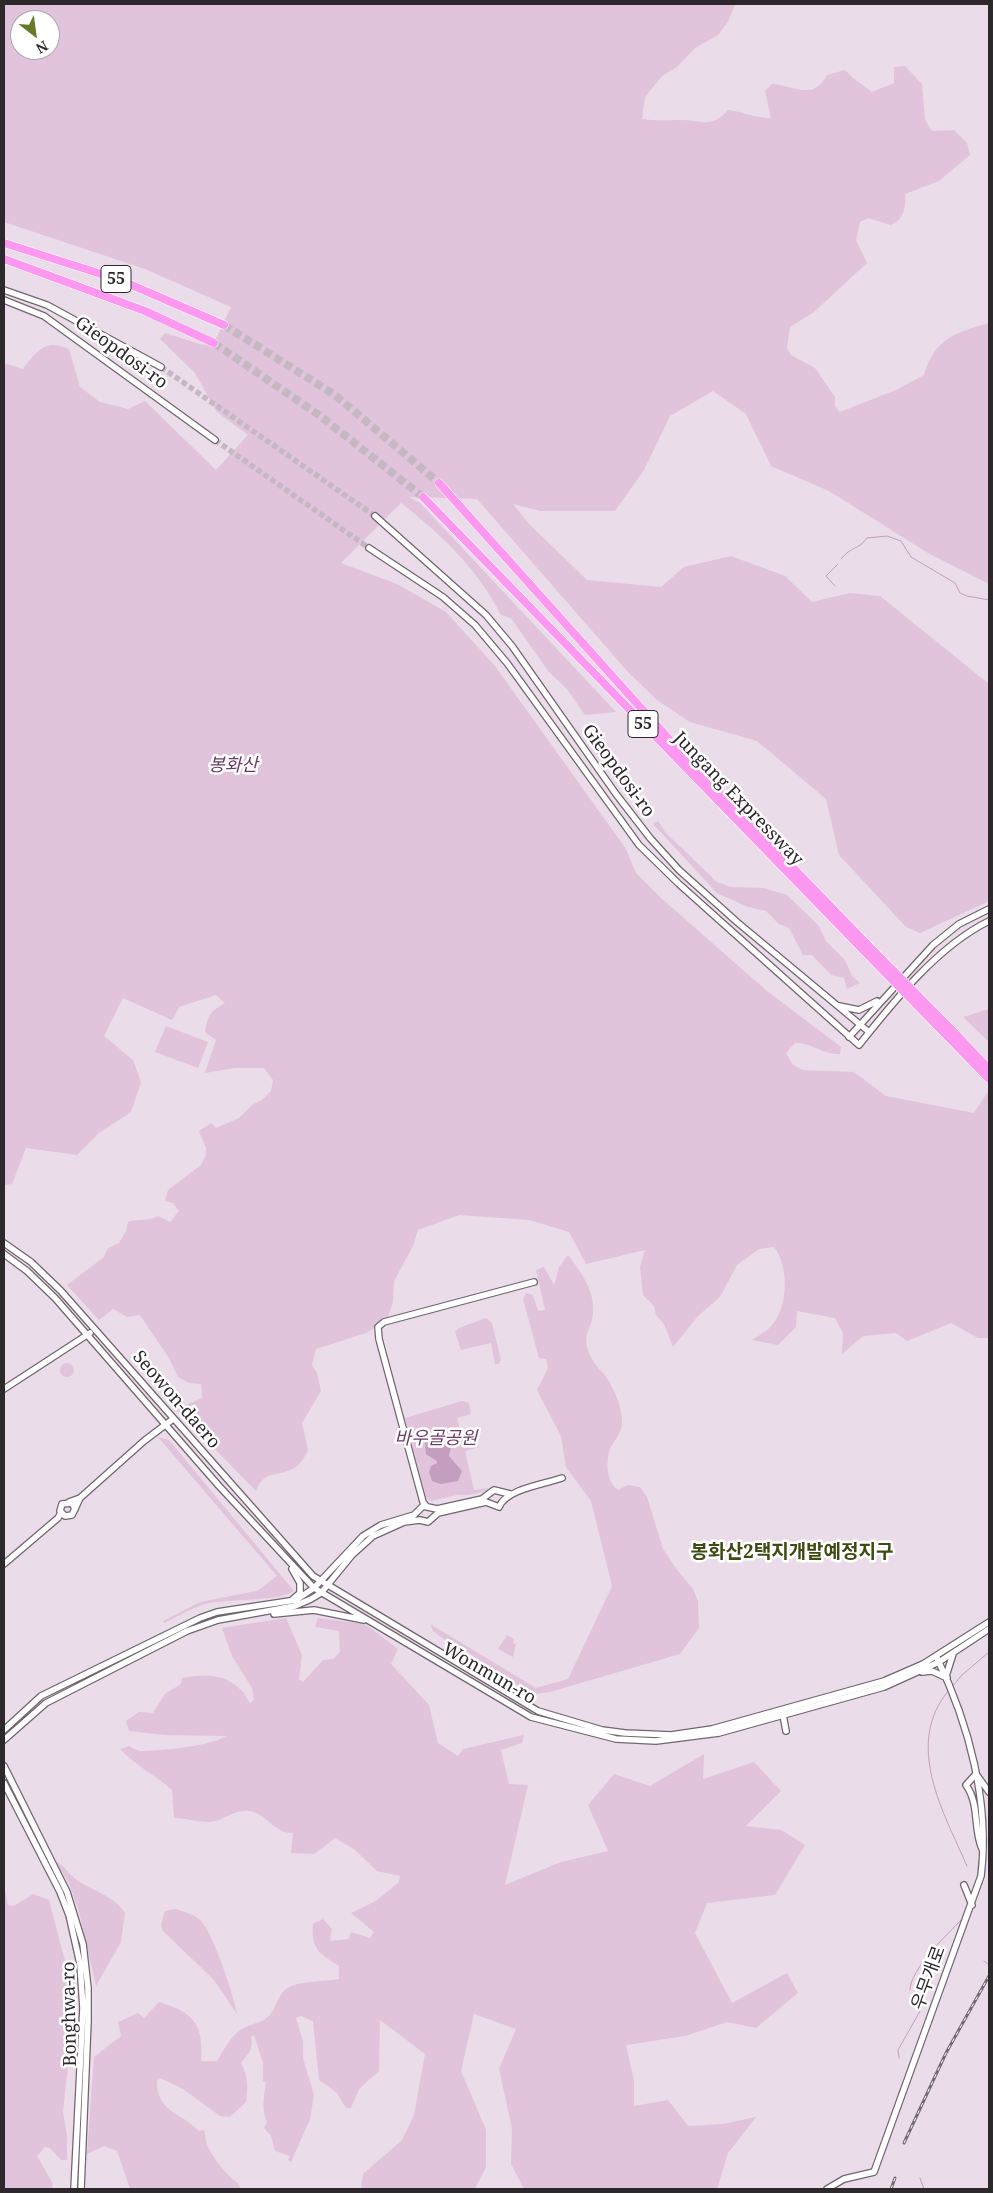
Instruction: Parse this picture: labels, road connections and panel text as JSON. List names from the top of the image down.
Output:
{
  "streets": {
    "highway": ["55", "Jungang Expressway"],
    "street": [
      "Gieopdosi-ro",
      "Seowon-daero",
      "Wonmun-ro",
      "우무개로",
      "Bonghwa-ro"
    ]
  },
  "crossings": [
    ["Seowon-daero", "Wonmun-ro"],
    ["Wonmun-ro", "우무개로"]
  ],
  "districts": ["봉화산2택지개발예정지구"],
  "parks": ["봉화산", "바우골공원"],
  "north": "bottom right"
}
